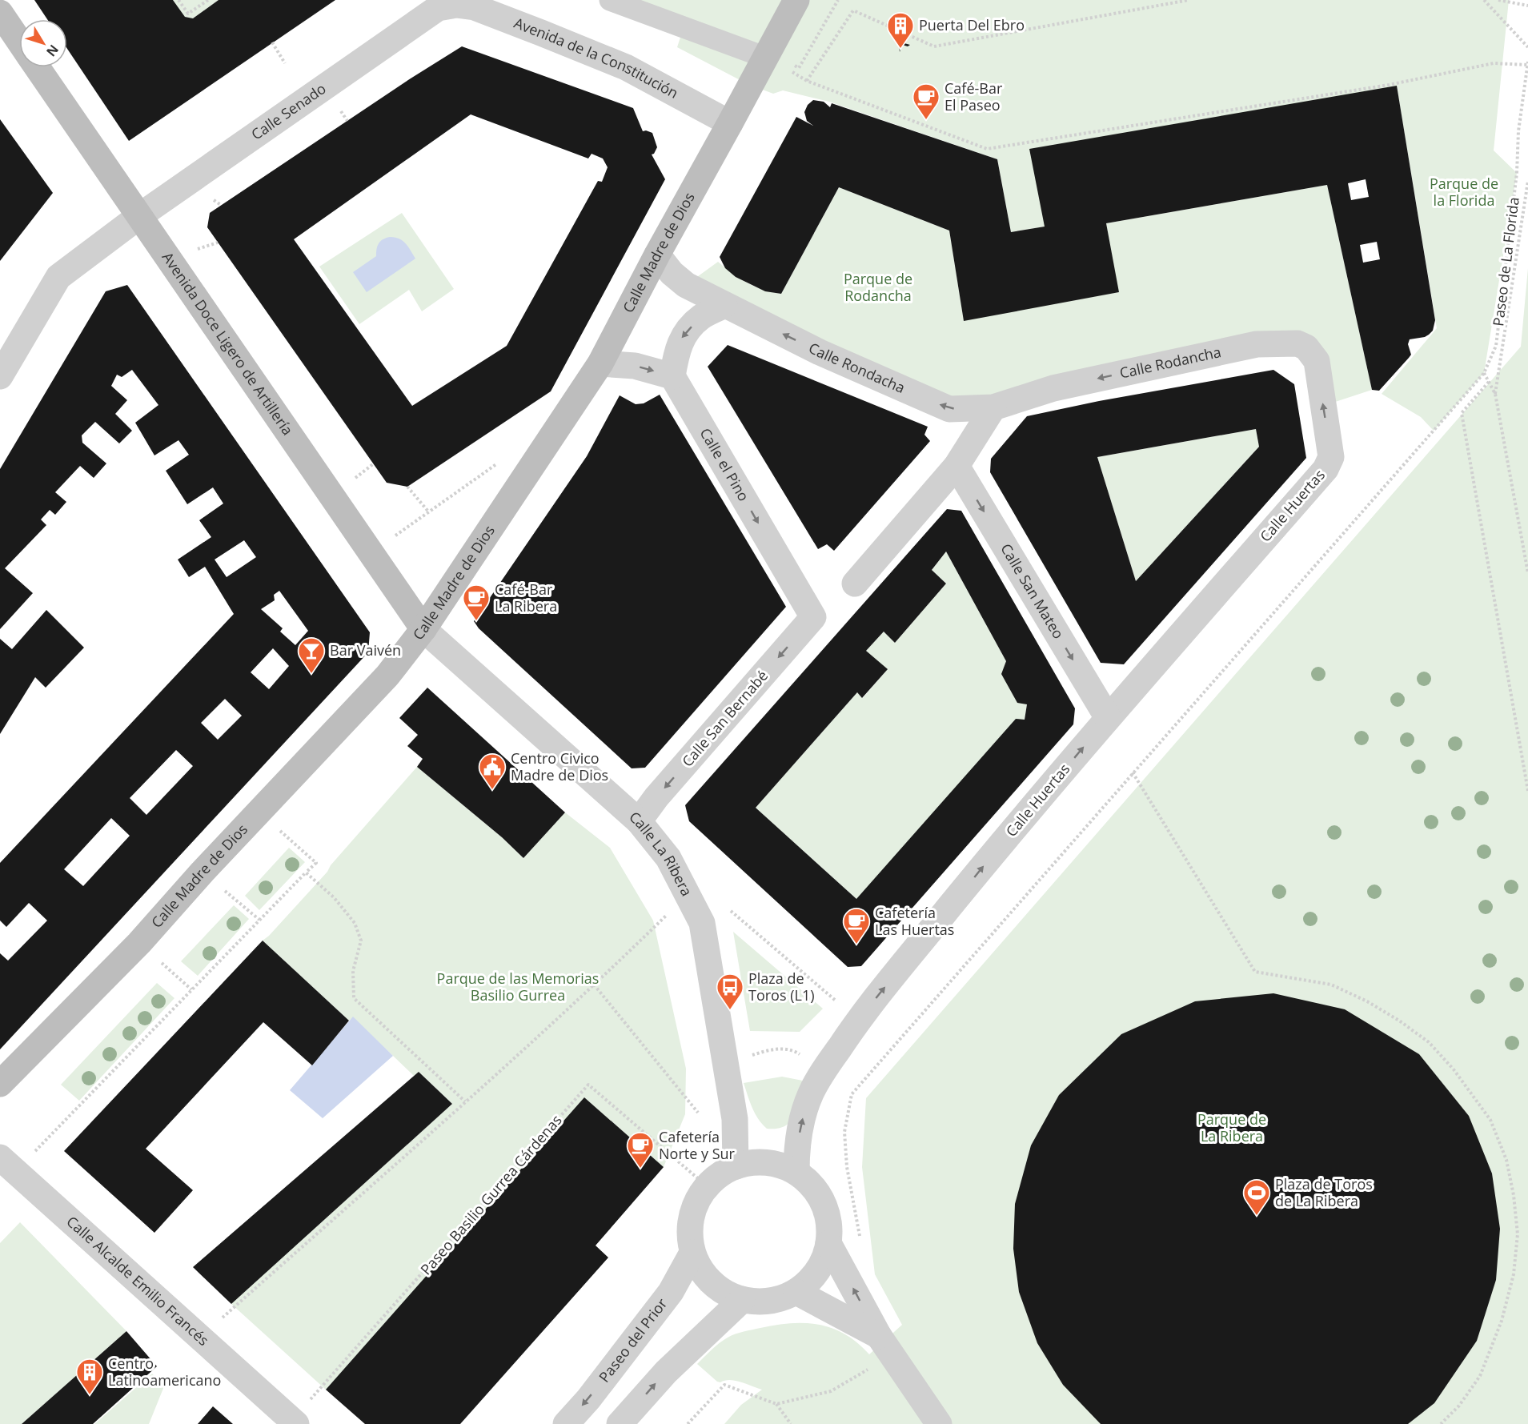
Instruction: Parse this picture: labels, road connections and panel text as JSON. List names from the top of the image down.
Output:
{
  "streets": {
    "main road": ["Calle Madre de Dios", "Avenida Doce Ligero de Artillería"],
    "street": [
      "Avenida de la Constitución",
      "Calle Senado",
      "Calle Rodancha",
      "Calle Rondacha",
      "Calle el Pino",
      "Calle Huertas",
      "Calle San Mateo",
      "Calle San Bernabé",
      "Calle La Ribera",
      "Calle Alcalde Emilio Francés",
      "Paseo del Prior"
    ],
    "path": ["Paseo de La Florida", "Paseo Basilio Gurrea Cárdenas"]
  },
  "crossings": [
    ["Avenida de la Constitución", "Calle Senado"],
    ["Avenida de la Constitución", "Calle Madre de Dios"],
    ["Calle Senado", "Avenida Doce Ligero de Artillería"],
    ["Calle Madre de Dios", "Avenida Doce Ligero de Artillería"],
    ["Calle Madre de Dios", "Calle Rondacha"],
    ["Calle Madre de Dios", "Calle La Ribera"],
    ["Avenida Doce Ligero de Artillería", "Calle La Ribera"],
    ["Calle Rodancha", "Calle Rondacha"],
    ["Calle Rodancha", "Calle Huertas"],
    ["Calle el Pino", "Calle San Bernabé"],
    ["Calle Huertas", "Calle San Mateo"],
    ["Calle Huertas", "Calle La Ribera"],
    ["Calle Huertas", "Paseo Basilio Gurrea Cárdenas"],
    ["Calle Huertas", "Paseo del Prior"],
    ["Calle San Bernabé", "Calle La Ribera"],
    ["Calle La Ribera", "Paseo Basilio Gurrea Cárdenas"],
    ["Calle La Ribera", "Paseo del Prior"],
    ["Paseo Basilio Gurrea Cárdenas", "Calle Alcalde Emilio Francés"],
    ["Paseo Basilio Gurrea Cárdenas", "Paseo del Prior"]
  ],
  "one_way": [
    "Calle Rondacha",
    "Calle el Pino",
    "Calle Huertas",
    "Calle San Mateo",
    "Calle San Bernabé"
  ],
  "parks": [
    "Parque de la Florida",
    "Parque de Rodancha",
    "Parque de las Memorias Basilio Gurrea",
    "Parque de La Ribera"
  ],
  "places": {
    "building": ["Puerta Del Ebro", "Centro Latinoamericano"],
    "cafe": [
      "Café-Bar El Paseo",
      "Café-Bar La Ribera",
      "Cafetería Las Huertas",
      "Cafetería Norte y Sur"
    ],
    "bar": ["Bar Vaivén"],
    "public building": ["Centro Civico Madre de Dios"],
    "bus stop": ["Plaza de Toros (L1)"],
    "sports": ["Plaza de Toros de La Ribera"]
  },
  "north": "bottom right"
}
